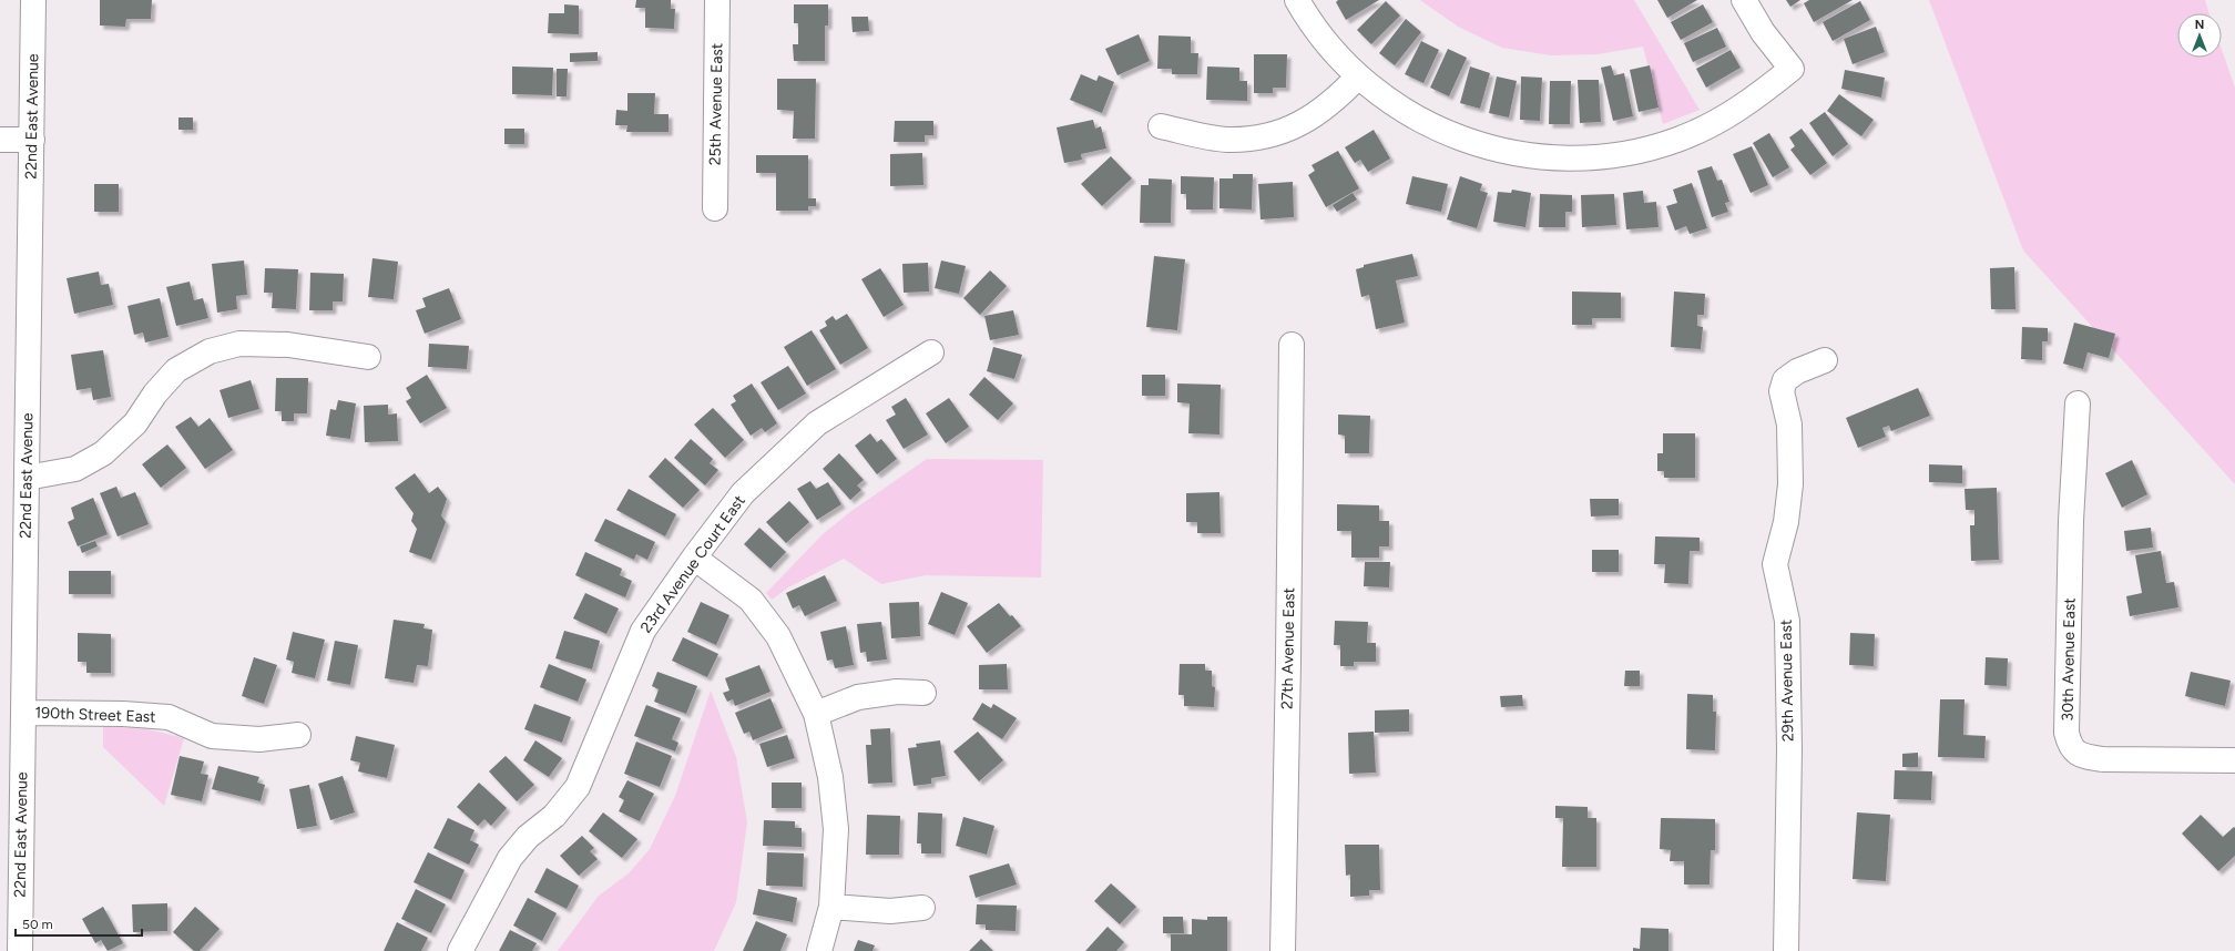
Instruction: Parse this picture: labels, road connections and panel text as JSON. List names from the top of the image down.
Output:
{
  "streets": {
    "street": [
      "25th Avenue East",
      "22nd East Avenue",
      "23rd Avenue Court East",
      "27th Avenue East",
      "30th Avenue East",
      "29th Avenue East",
      "190th Street East"
    ]
  },
  "crossings": [
    ["22nd East Avenue", "190th Street East"]
  ],
  "scale_bar": "50 m",
  "north": "top"
}
